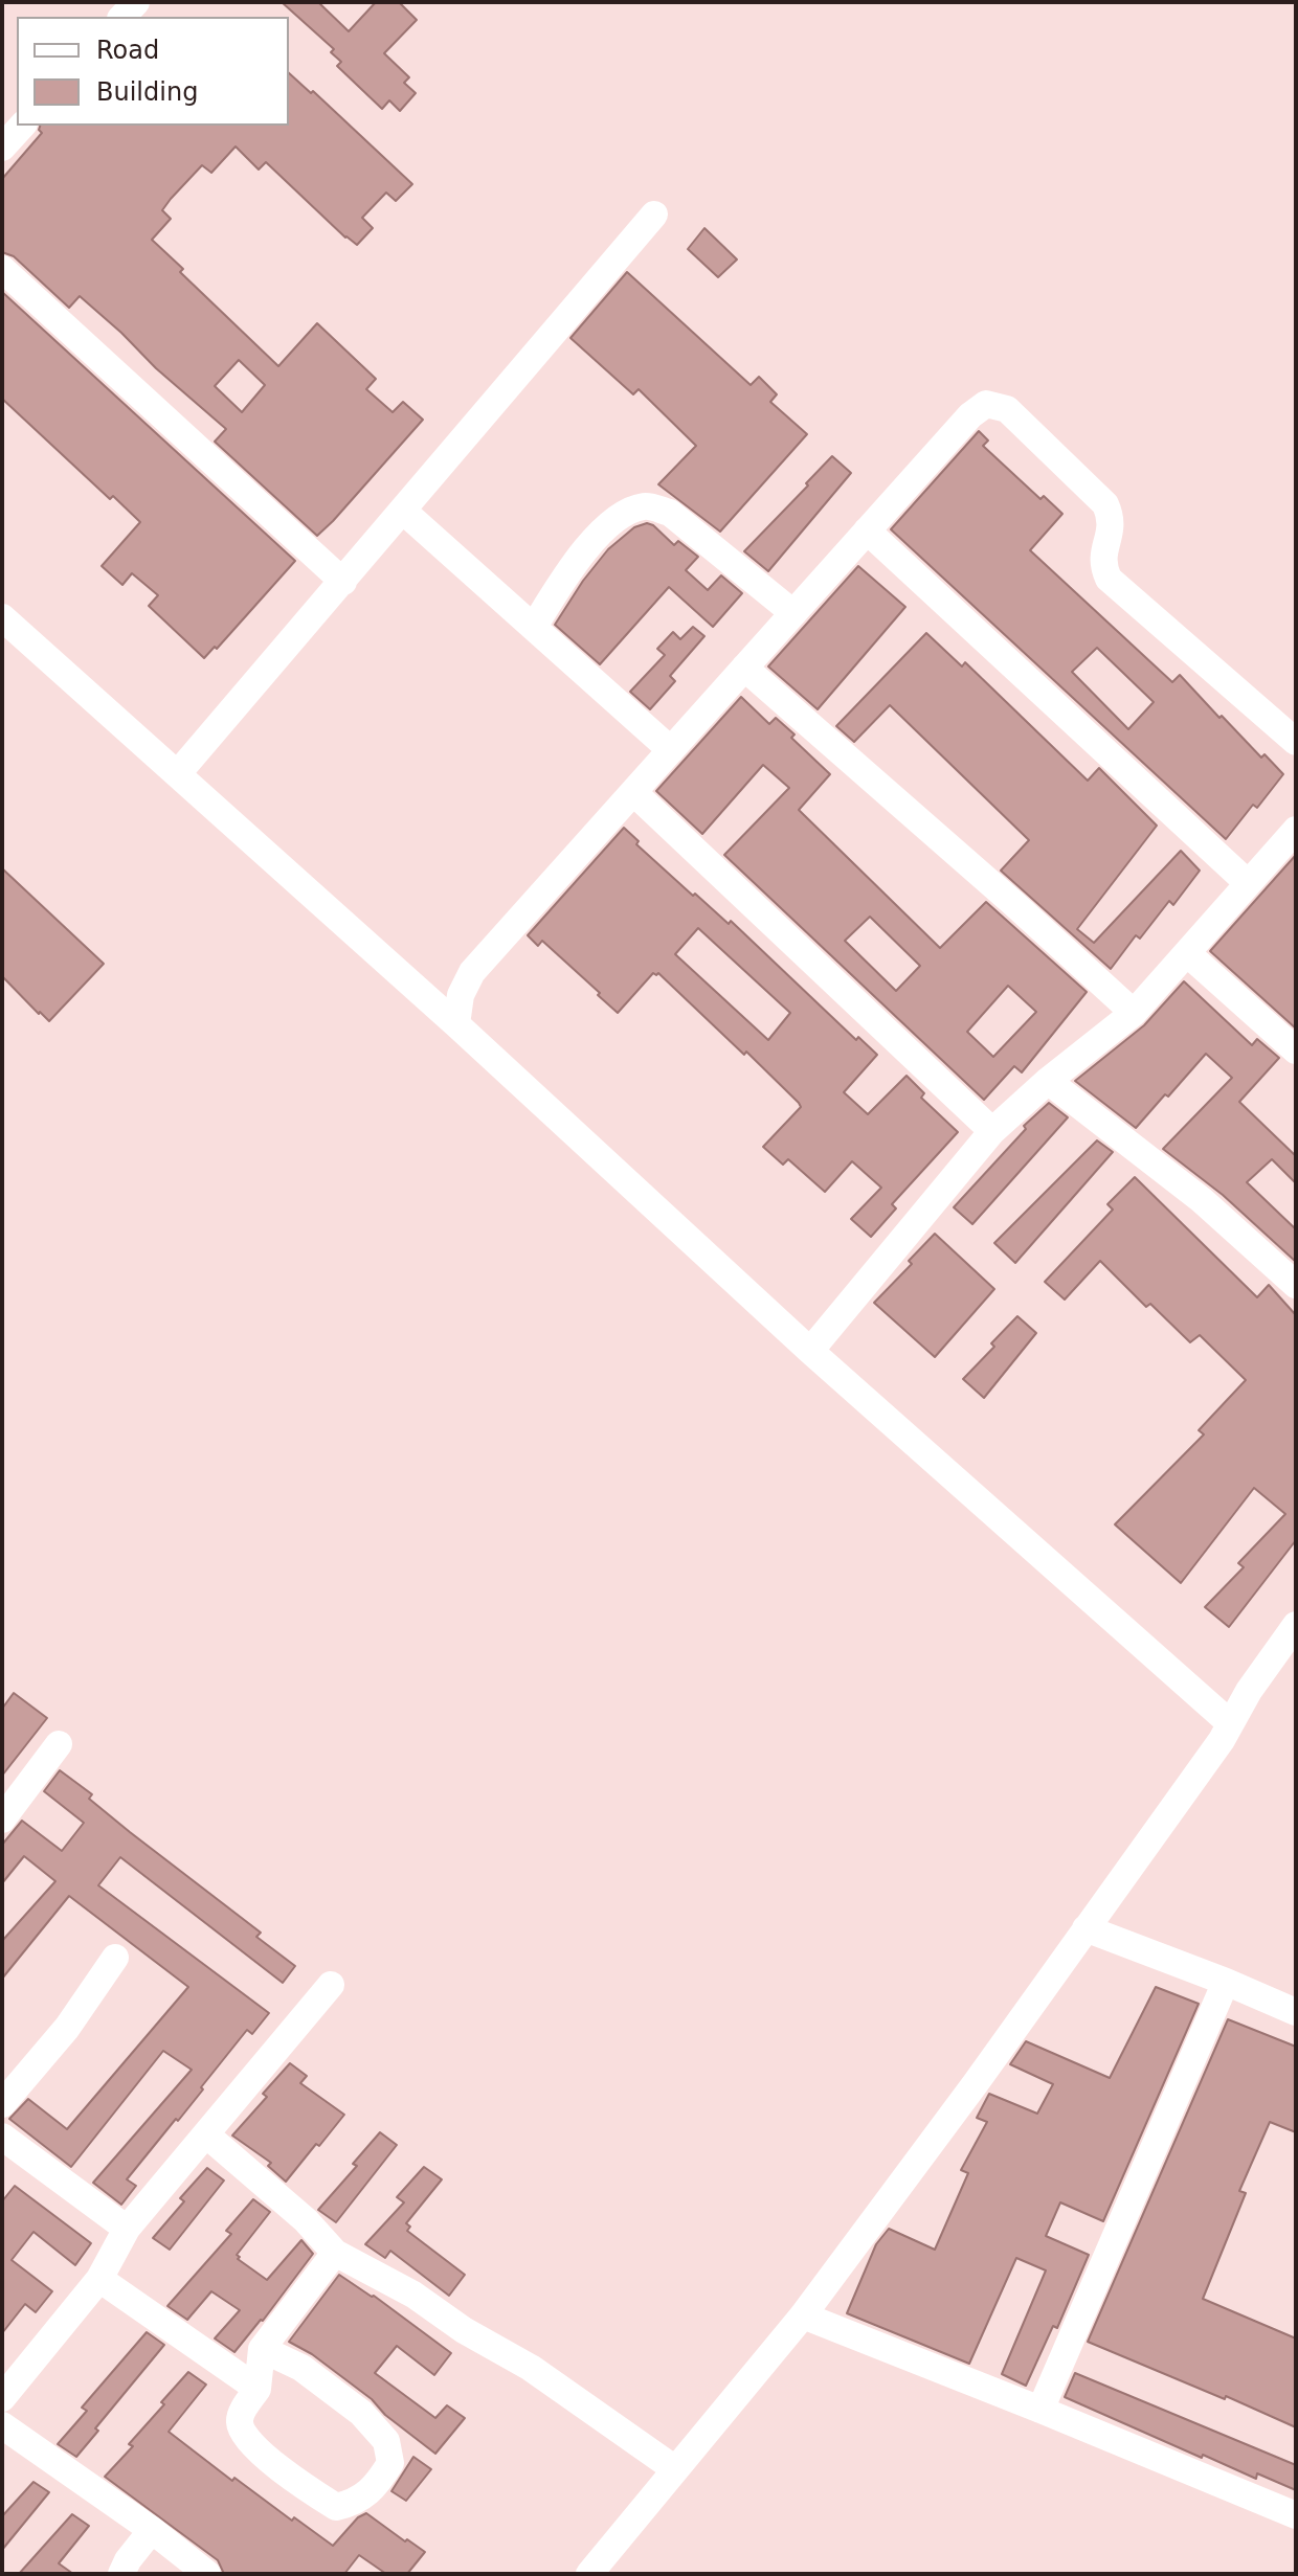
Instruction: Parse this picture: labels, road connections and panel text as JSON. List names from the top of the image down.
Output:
{
  "legend": ["Road", "Building"]
}
